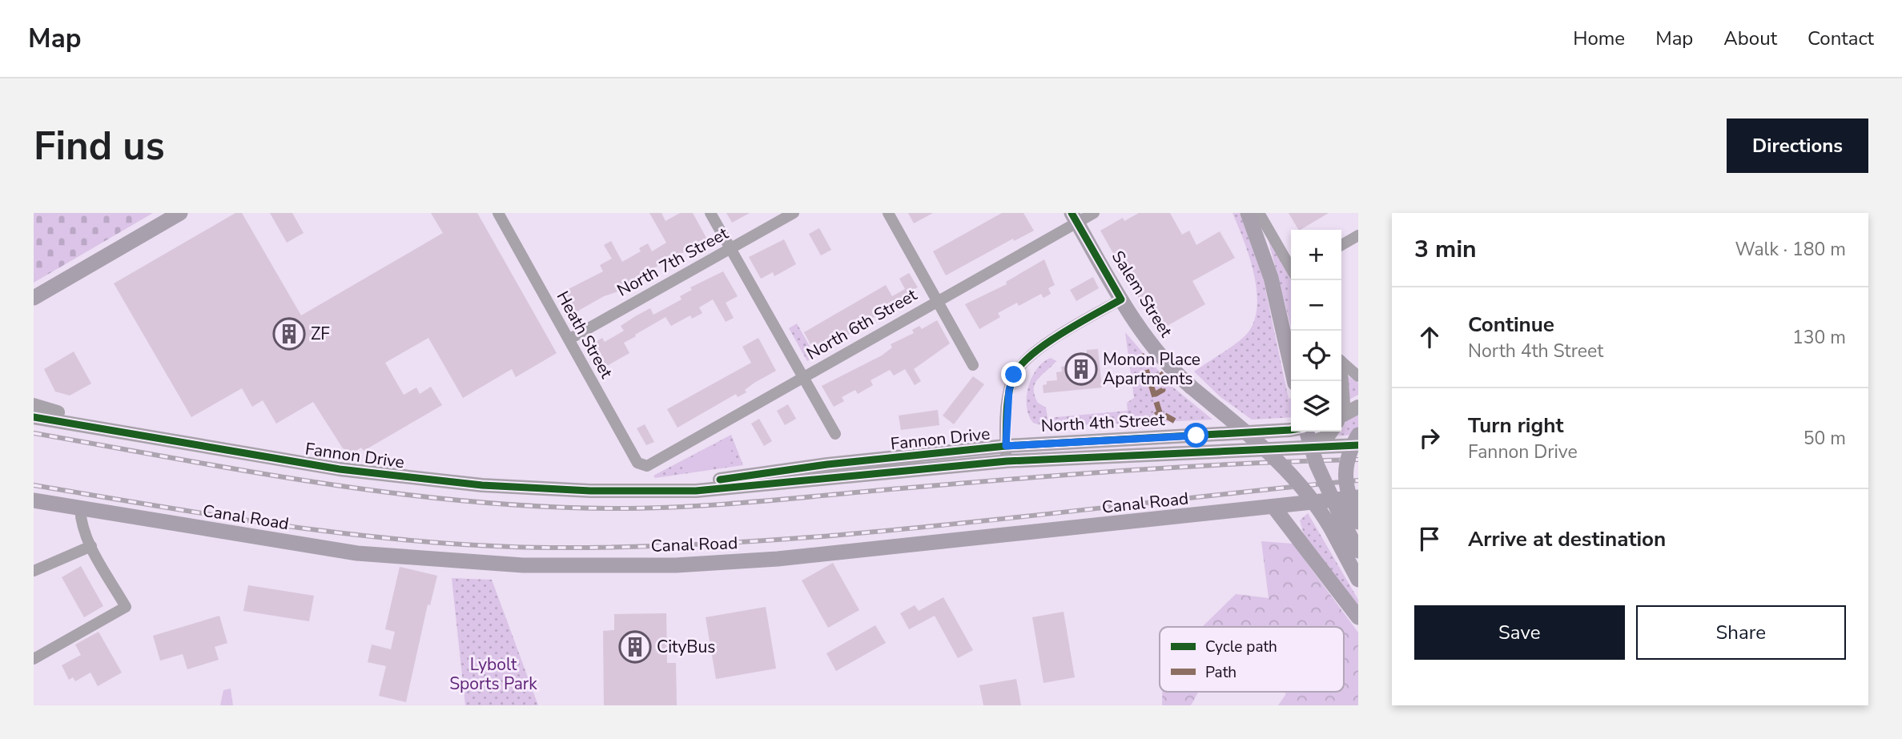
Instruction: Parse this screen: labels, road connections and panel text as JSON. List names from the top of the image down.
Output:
{
  "streets": {
    "main road": ["Salem Street", "Canal Road"],
    "street": [
      "North 7th Street",
      "North 6th Street",
      "Heath Street",
      "North 4th Street",
      "Fannon Drive"
    ]
  },
  "crossings": [
    ["North 7th Street", "Heath Street"],
    ["Salem Street", "North 6th Street"],
    ["Salem Street", "Fannon Drive"],
    ["North 6th Street", "Heath Street"],
    ["North 4th Street", "Fannon Drive"]
  ],
  "parks": ["Lybolt Sports Park"],
  "places": {
    "building": ["ZF", "Monon Place Apartments", "CityBus"]
  },
  "legend": ["Cycle path", "Path"],
  "page": {
    "header": "Map",
    "nav": [
      "Home",
      "Map",
      "About",
      "Contact"
    ],
    "buttons": [
      "Directions",
      ["Save", "Share"]
    ],
    "title": "Find us",
    "heading": ["3 min", "Walk · 180 m"],
    "map_buttons": ["+", "−"],
    "list": [
      ["Continue", "North 4th Street", "130 m"],
      ["Turn right", "Fannon Drive", "50 m"],
      "Arrive at destination"
    ]
  }
}
